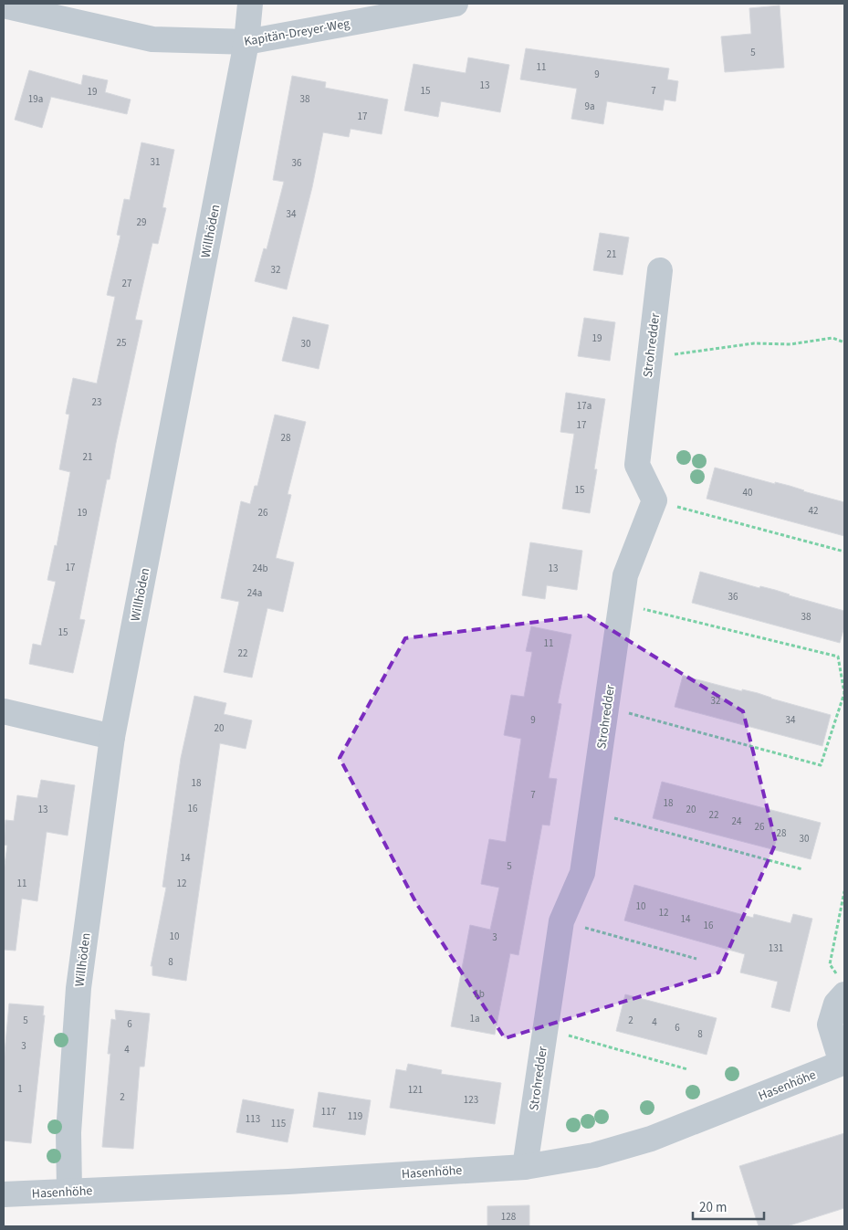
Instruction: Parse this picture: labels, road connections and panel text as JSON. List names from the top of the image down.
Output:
{
  "streets": {
    "street": [
      "Kapitän-Dreyer-Weg",
      "Willhöden",
      "Strohredder",
      "Hasenhöhe"
    ]
  },
  "crossings": [
    ["Kapitän-Dreyer-Weg", "Willhöden"],
    ["Willhöden", "Hasenhöhe"],
    ["Strohredder", "Hasenhöhe"]
  ],
  "house_numbers": [
    "5",
    "11",
    "9",
    "13",
    "15",
    "7",
    "19",
    "19a",
    "38",
    "9a",
    "17",
    "31",
    "36",
    "34",
    "29",
    "21",
    "32",
    "27",
    "19",
    "25",
    "30",
    "23",
    "17a",
    "17",
    "28",
    "21",
    "15",
    "40",
    "42",
    "19",
    "26",
    "17",
    "24b",
    "13",
    "24a",
    "36",
    "38",
    "15",
    "11",
    "22",
    "32",
    "9",
    "34",
    "20",
    "18",
    "7",
    "18",
    "16",
    "13",
    "20",
    "22",
    "24",
    "26",
    "28",
    "30",
    "14",
    "5",
    "11",
    "12",
    "10",
    "12",
    "14",
    "16",
    "10",
    "3",
    "131",
    "8",
    "1b",
    "1a",
    "5",
    "2",
    "4",
    "6",
    "6",
    "8",
    "3",
    "4",
    "1",
    "121",
    "2",
    "123",
    "117",
    "119",
    "113",
    "115",
    "128"
  ],
  "scale_bar": "20 m"
}
